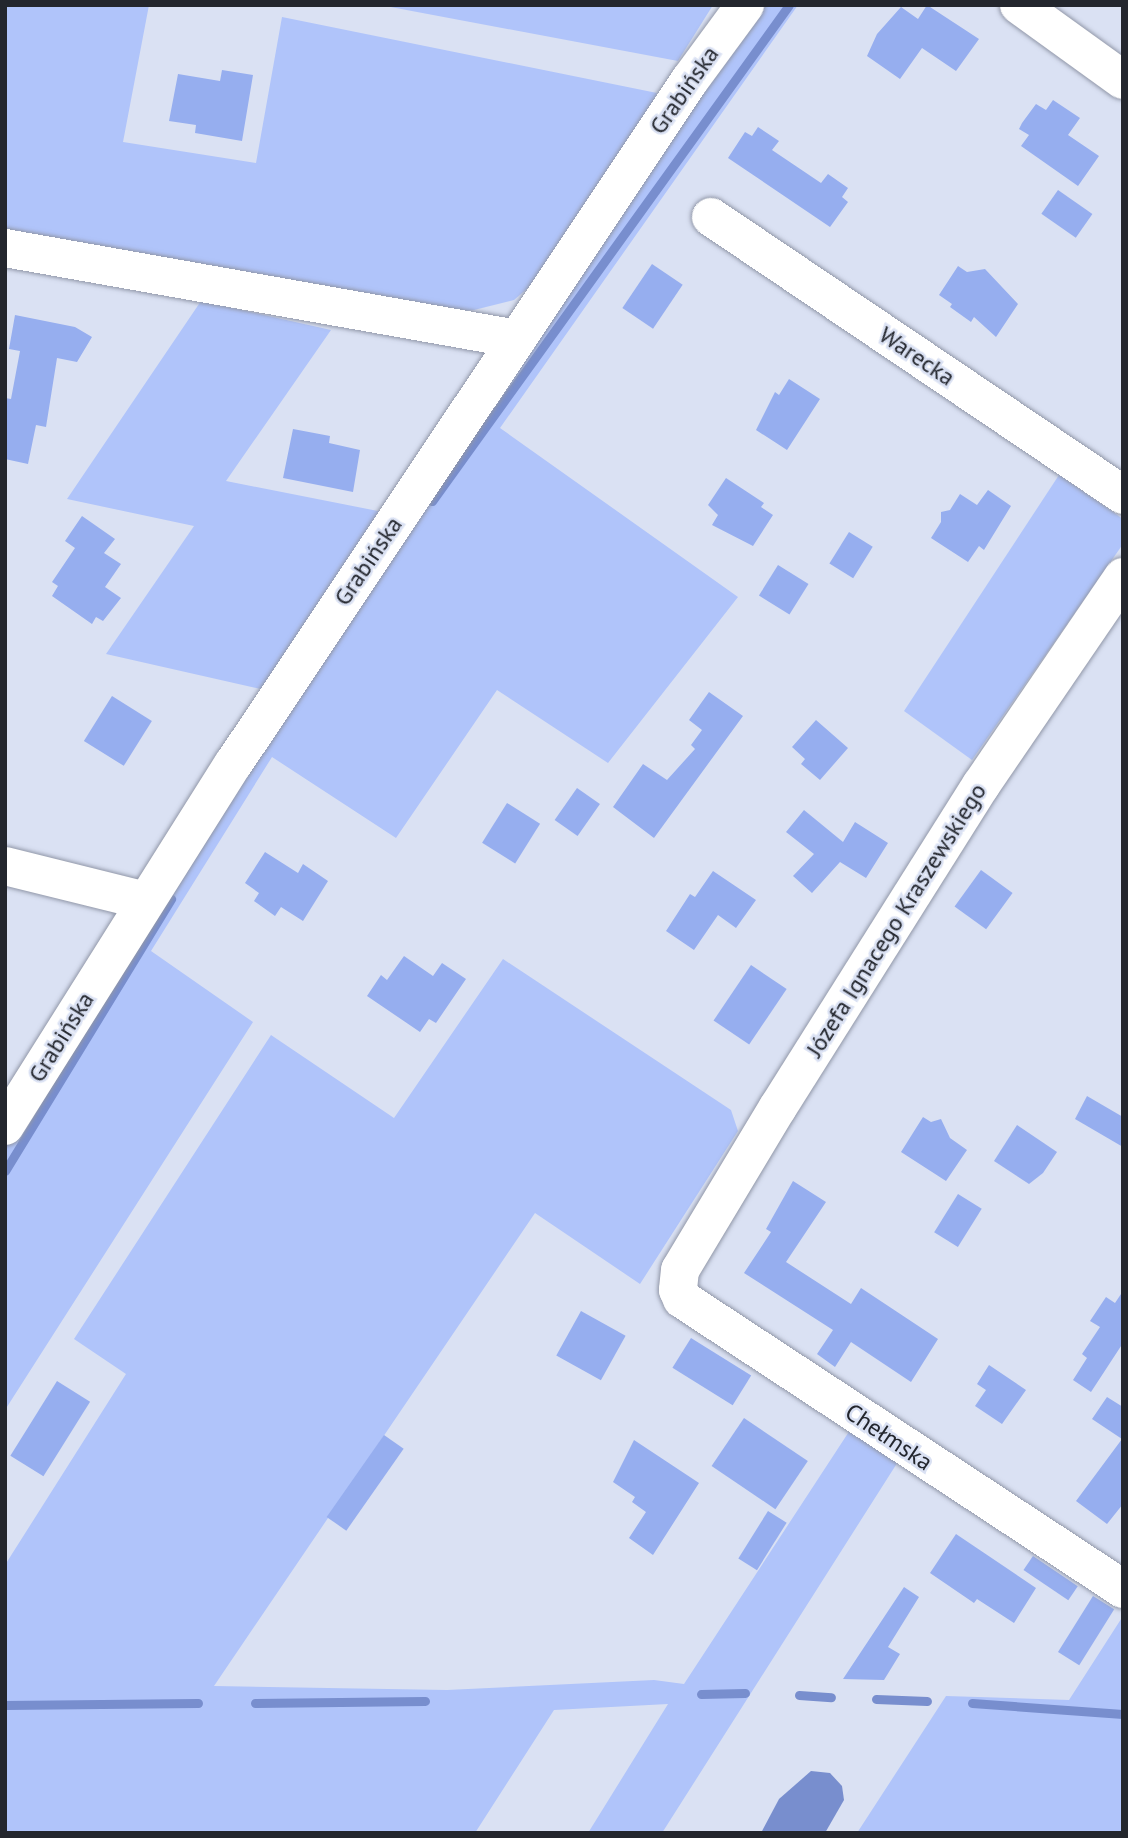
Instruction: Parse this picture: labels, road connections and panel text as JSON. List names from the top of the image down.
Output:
{
  "streets": {
    "street": [
      "Grabińska",
      "Warecka",
      "Józefa Ignacego Kraszewskiego",
      "Chełmska"
    ]
  },
  "crossings": [
    ["Józefa Ignacego Kraszewskiego", "Chełmska"]
  ]
}
